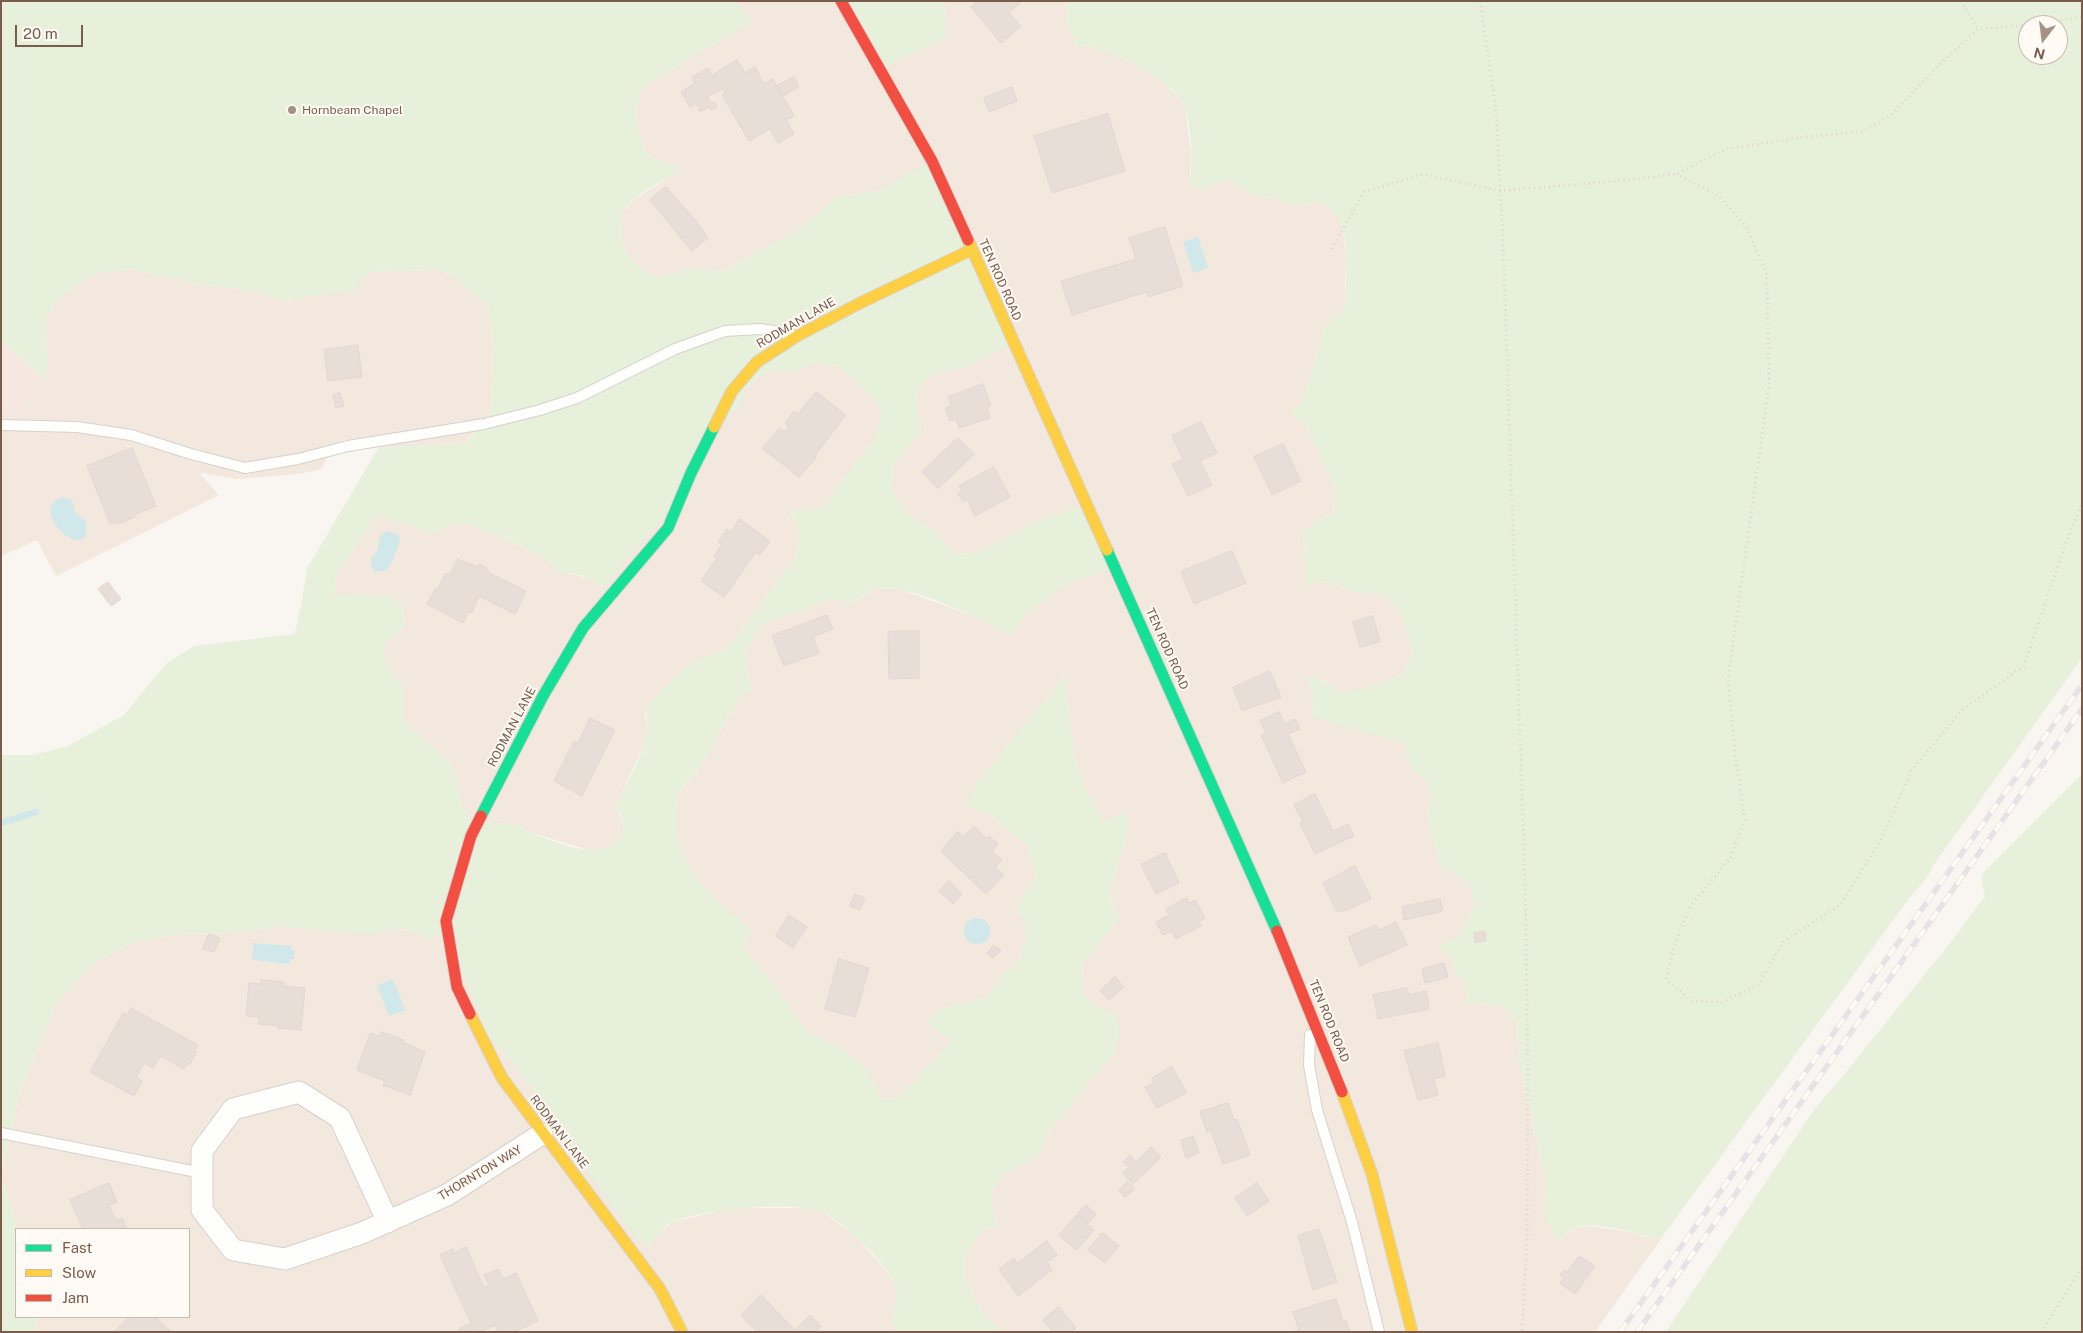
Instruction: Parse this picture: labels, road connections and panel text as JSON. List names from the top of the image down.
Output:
{
  "streets": {
    "main road": ["TEN ROD ROAD", "RODMAN LANE"],
    "street": ["THORNTON WAY"]
  },
  "crossings": [
    ["TEN ROD ROAD", "RODMAN LANE"],
    ["RODMAN LANE", "THORNTON WAY"]
  ],
  "places": ["Hornbeam Chapel"],
  "legend": ["Fast", "Slow", "Jam"],
  "scale_bar": "20 m",
  "north": "bottom"
}
